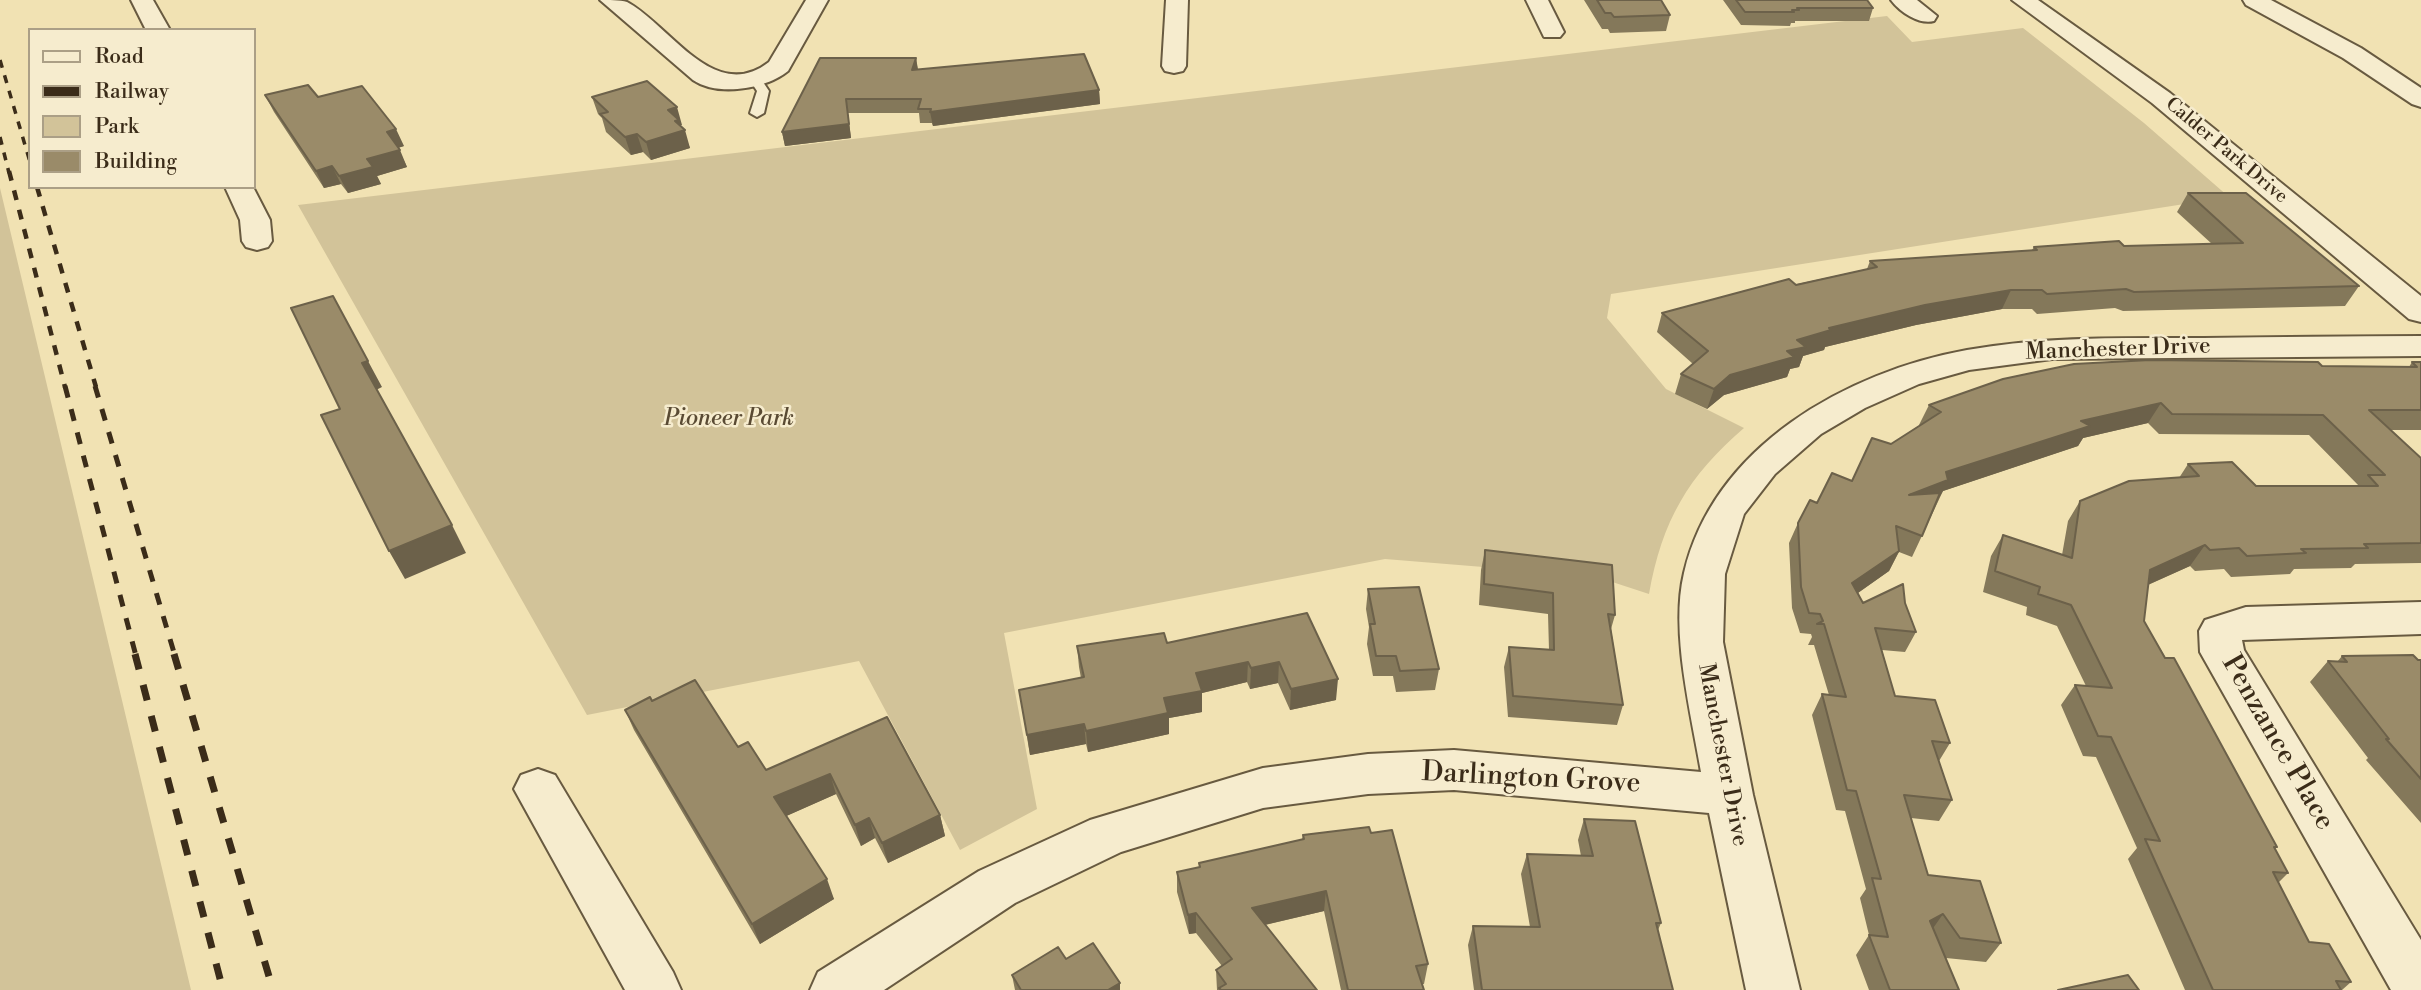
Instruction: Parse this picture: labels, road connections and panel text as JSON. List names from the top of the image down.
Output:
{
  "streets": {
    "street": [
      "Calder Park Drive",
      "Manchester Drive",
      "Penzance Place",
      "Darlington Grove"
    ]
  },
  "crossings": [
    ["Manchester Drive", "Darlington Grove"]
  ],
  "parks": ["Pioneer Park"],
  "legend": [
    "Road",
    "Railway",
    "Park",
    "Building"
  ]
}
